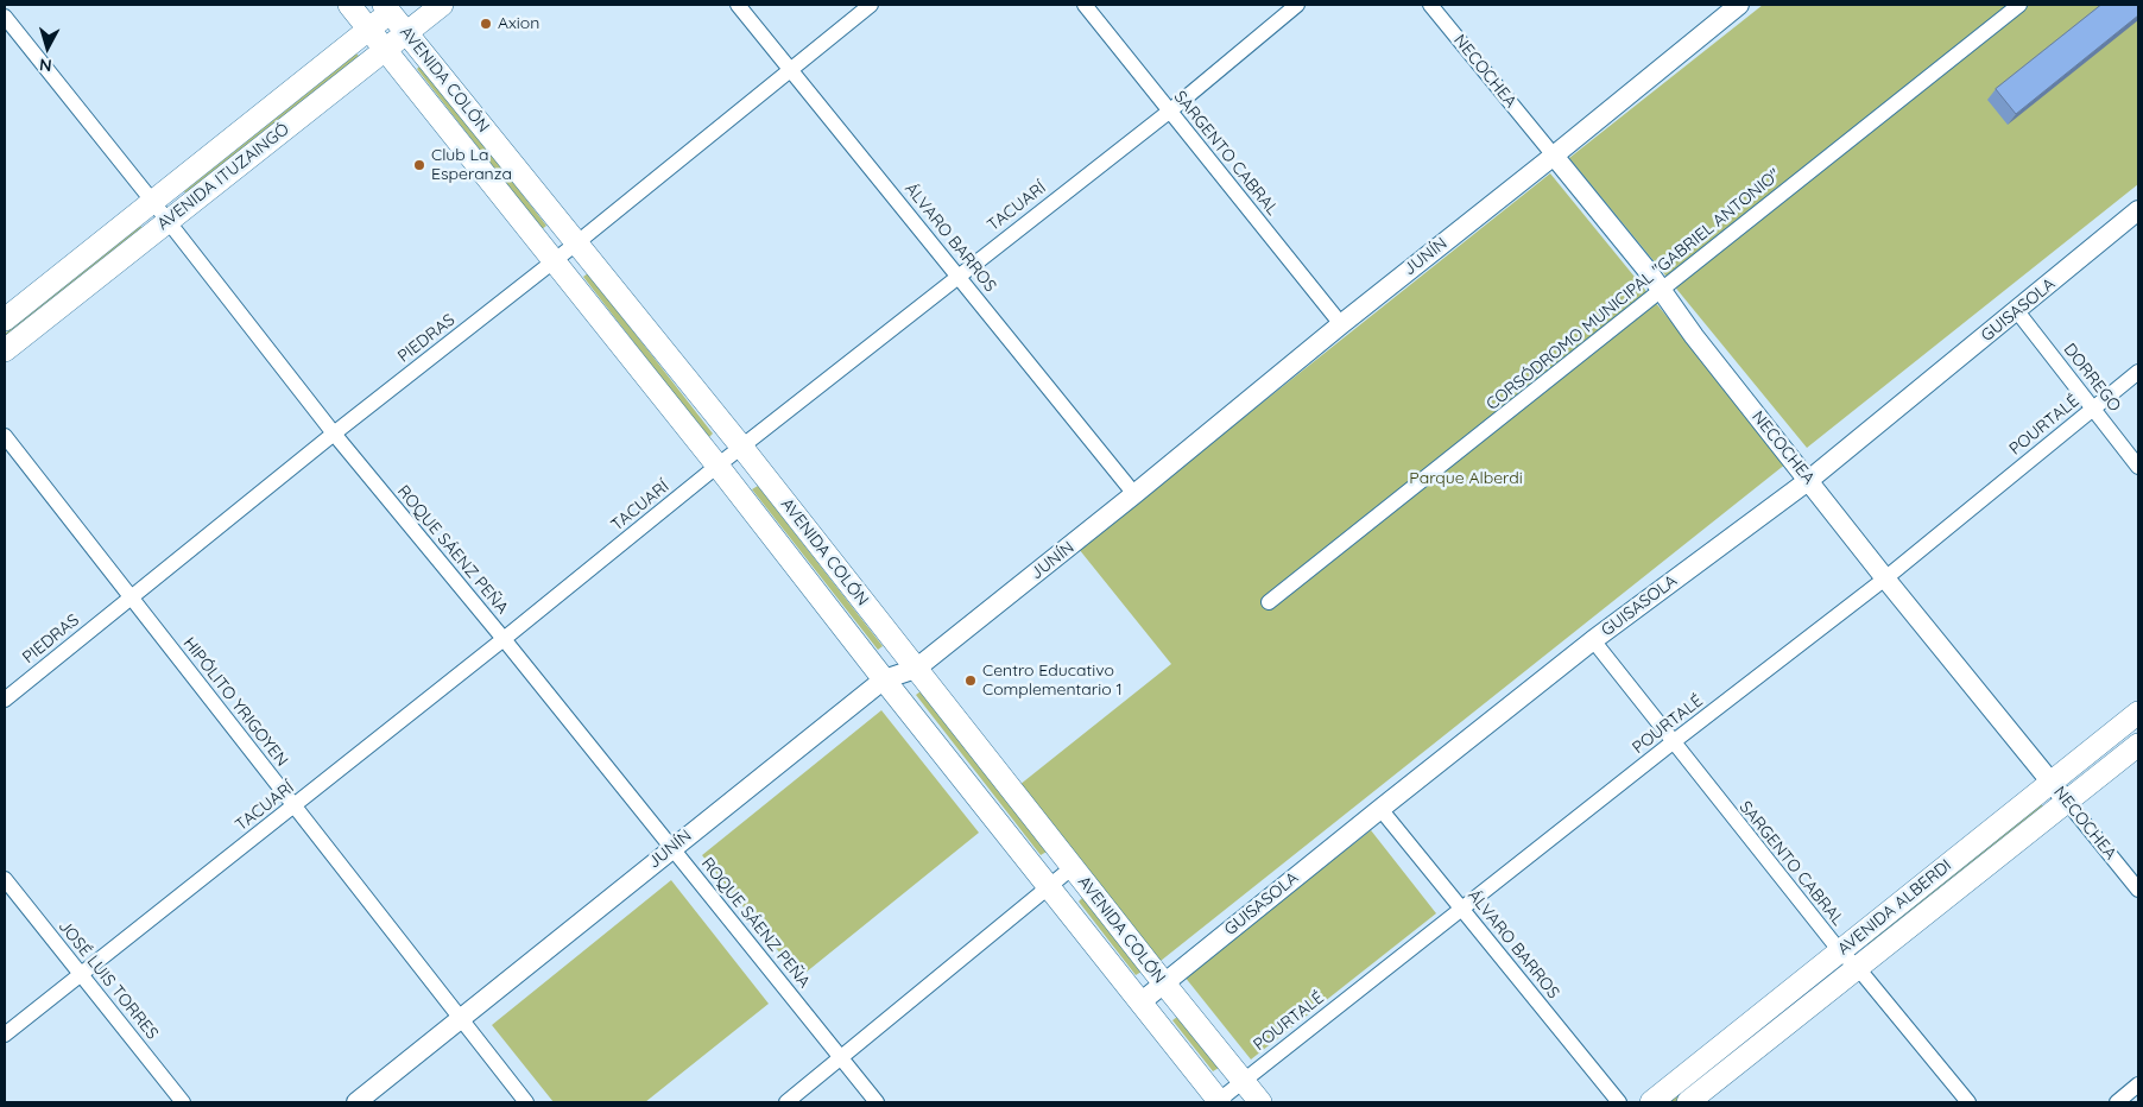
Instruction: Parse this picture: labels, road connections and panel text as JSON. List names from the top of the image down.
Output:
{
  "streets": {
    "main road": ["AVENIDA COLÓN", "AVENIDA ITUZAINGÓ", "AVENIDA ALBERDI"],
    "street": [
      "NECOCHEA",
      "SARGENTO CABRAL",
      "TACUARÍ",
      "ÁLVARO BARROS",
      "JUNÍN",
      "CORSÓDROMO MUNICIPAL \"GABRIEL ANTONIO\"",
      "GUISASOLA",
      "PIEDRAS",
      "DORREGO",
      "POURTALÉ",
      "ROQUE SÁENZ PEÑA",
      "HIPÓLITO YRIGOYEN",
      "JOSÉ LUIS TORRES"
    ]
  },
  "crossings": [
    ["NECOCHEA", "JUNÍN"],
    ["NECOCHEA", "CORSÓDROMO MUNICIPAL \"GABRIEL ANTONIO\""],
    ["NECOCHEA", "GUISASOLA"],
    ["NECOCHEA", "POURTALÉ"],
    ["NECOCHEA", "AVENIDA ALBERDI"],
    ["AVENIDA COLÓN", "AVENIDA ITUZAINGÓ"],
    ["AVENIDA COLÓN", "TACUARÍ"],
    ["AVENIDA COLÓN", "JUNÍN"],
    ["AVENIDA COLÓN", "GUISASOLA"],
    ["AVENIDA COLÓN", "PIEDRAS"],
    ["AVENIDA COLÓN", "POURTALÉ"],
    ["SARGENTO CABRAL", "TACUARÍ"],
    ["SARGENTO CABRAL", "JUNÍN"],
    ["SARGENTO CABRAL", "GUISASOLA"],
    ["SARGENTO CABRAL", "POURTALÉ"],
    ["SARGENTO CABRAL", "AVENIDA ALBERDI"],
    ["AVENIDA ITUZAINGÓ", "ROQUE SÁENZ PEÑA"],
    ["TACUARÍ", "ÁLVARO BARROS"],
    ["TACUARÍ", "ROQUE SÁENZ PEÑA"],
    ["TACUARÍ", "HIPÓLITO YRIGOYEN"],
    ["TACUARÍ", "JOSÉ LUIS TORRES"],
    ["ÁLVARO BARROS", "JUNÍN"],
    ["ÁLVARO BARROS", "GUISASOLA"],
    ["ÁLVARO BARROS", "PIEDRAS"],
    ["ÁLVARO BARROS", "POURTALÉ"],
    ["JUNÍN", "ROQUE SÁENZ PEÑA"],
    ["JUNÍN", "HIPÓLITO YRIGOYEN"],
    ["GUISASOLA", "DORREGO"],
    ["PIEDRAS", "ROQUE SÁENZ PEÑA"],
    ["PIEDRAS", "HIPÓLITO YRIGOYEN"],
    ["DORREGO", "POURTALÉ"]
  ],
  "parks": ["Parque Alberdi"],
  "places": ["Axion", "Club La Esperanza", "Centro Educativo Complementario 1"],
  "north": "bottom"
}
